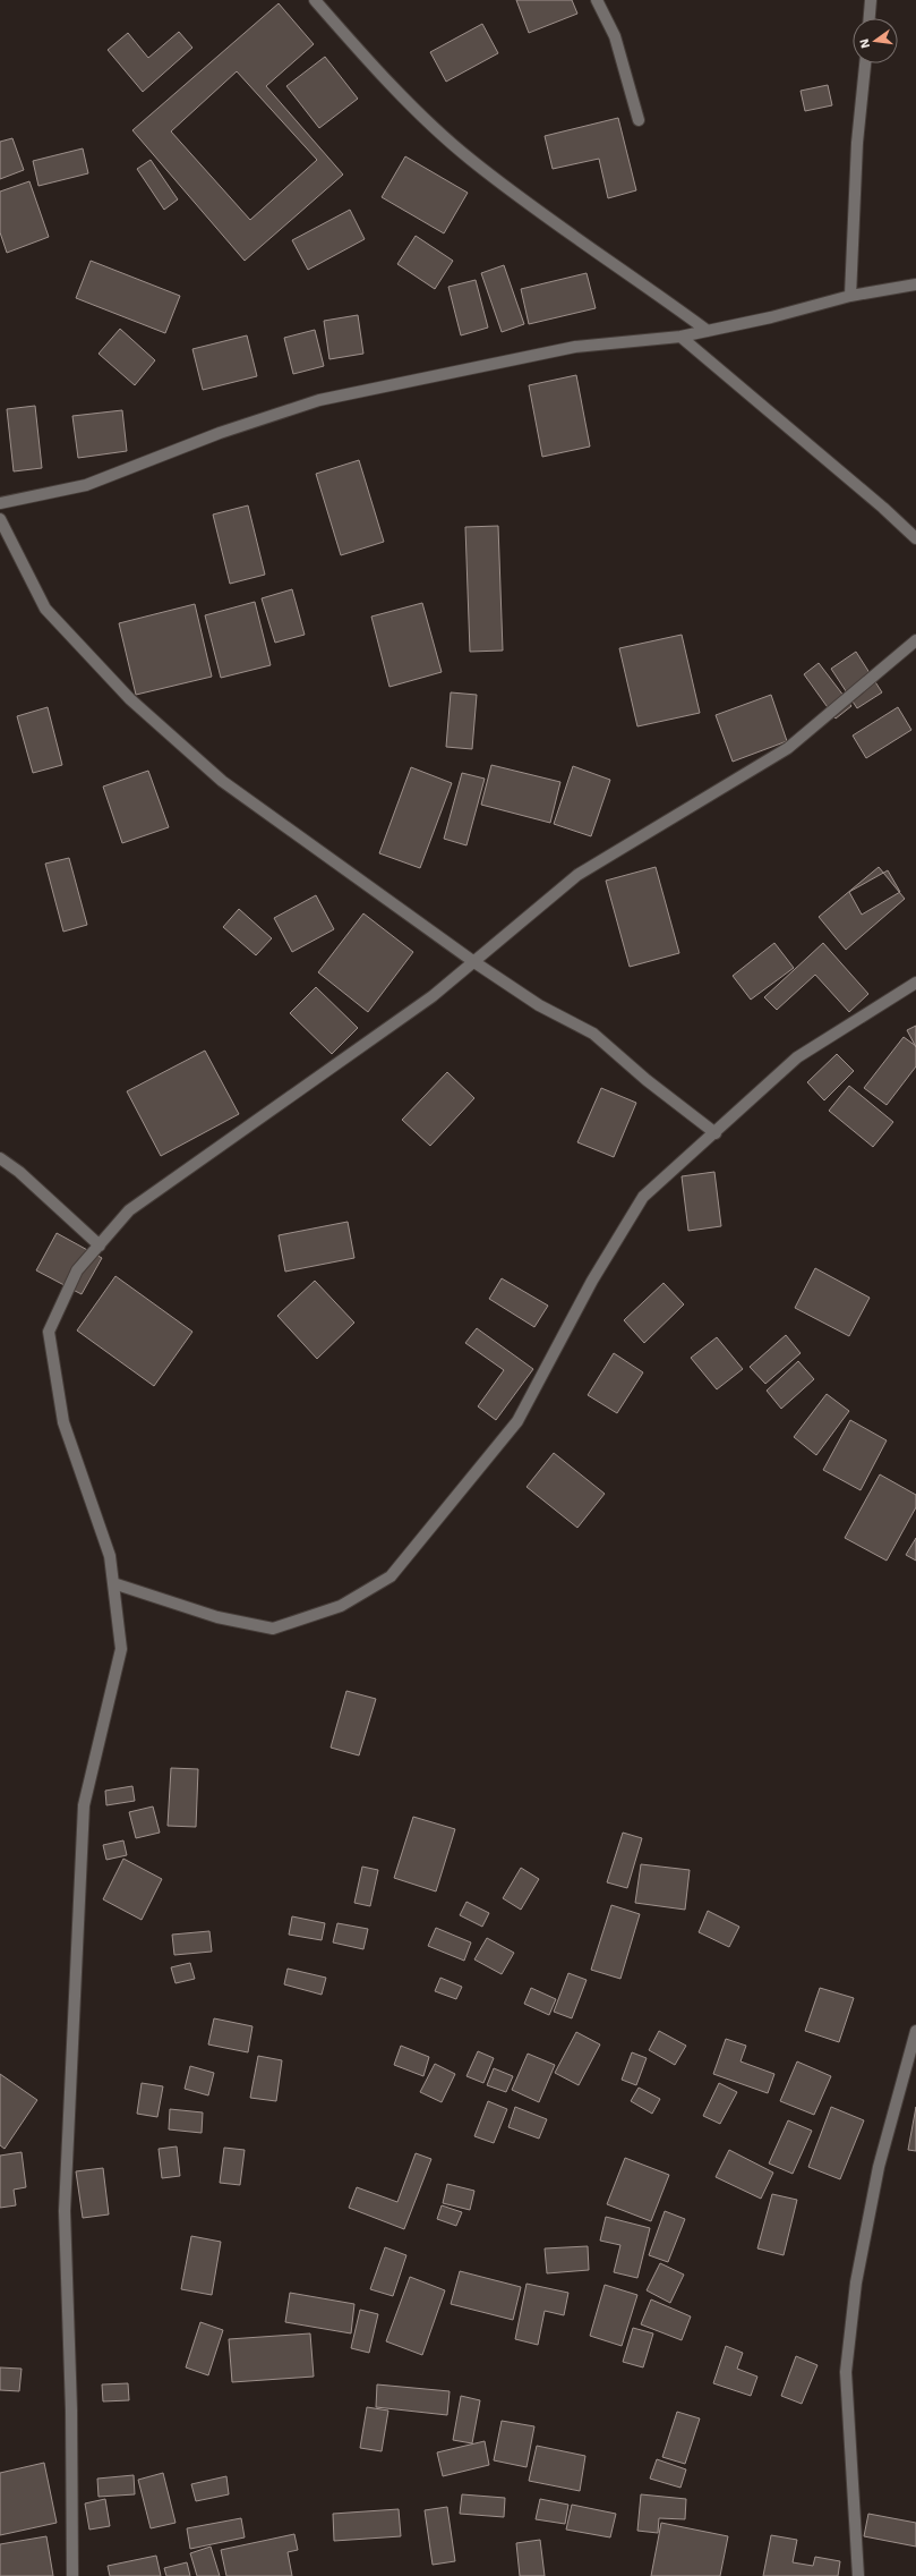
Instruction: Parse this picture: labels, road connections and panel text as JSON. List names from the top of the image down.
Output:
{
  "north": "left"
}
